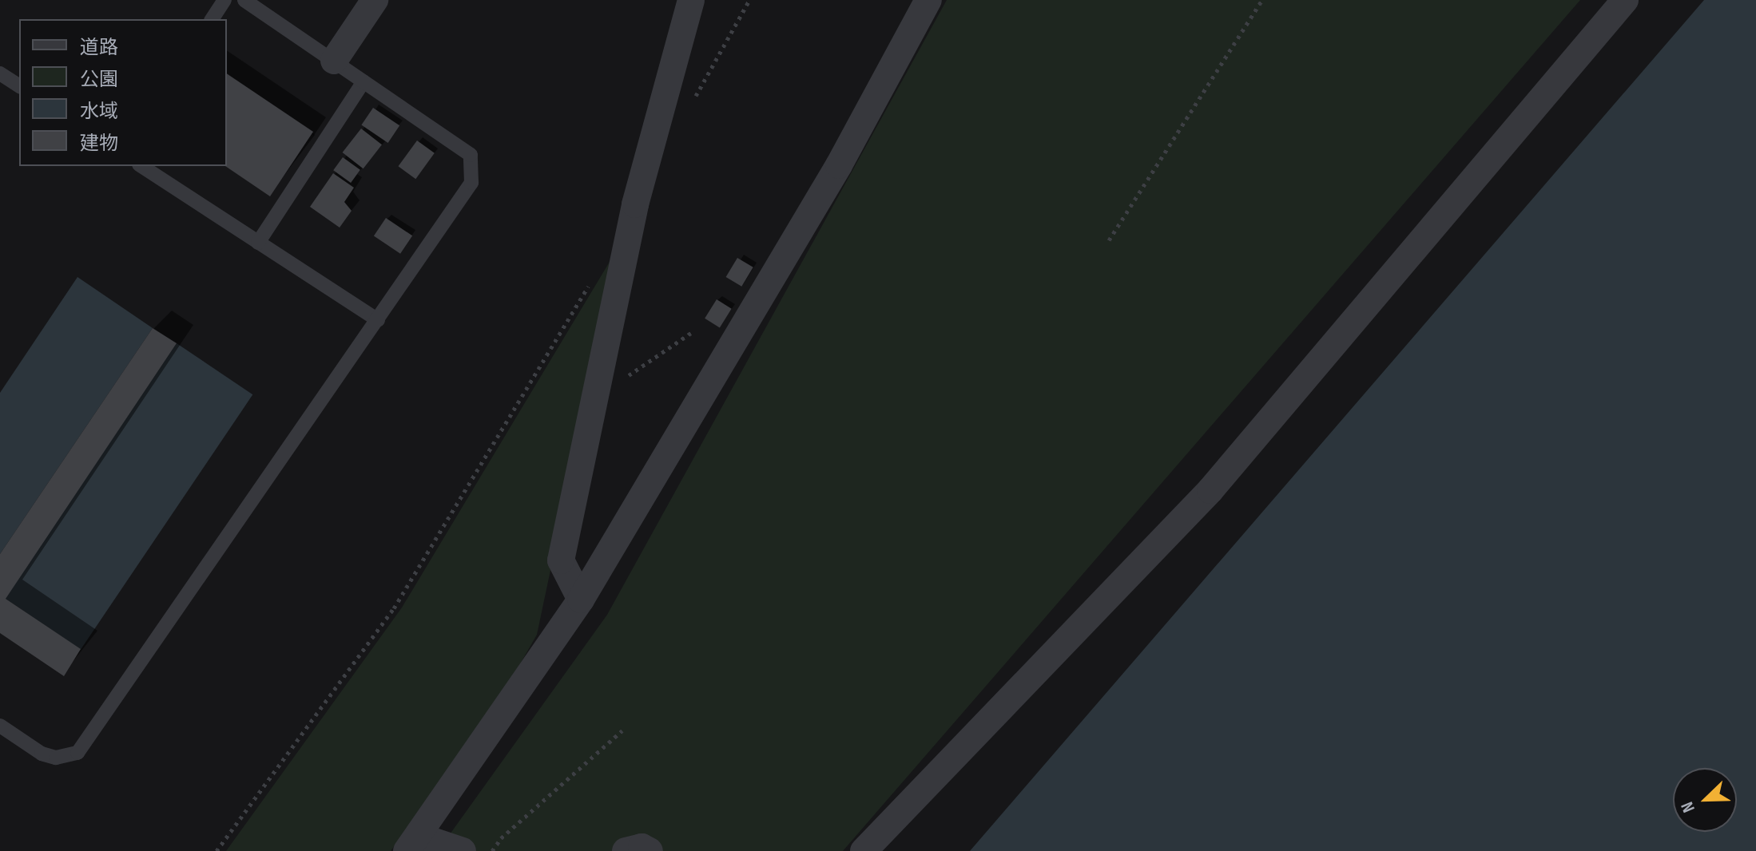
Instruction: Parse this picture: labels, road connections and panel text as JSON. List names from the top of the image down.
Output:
{
  "legend": [
    "道路",
    "公園",
    "水域",
    "建物"
  ],
  "north": "bottom left"
}
